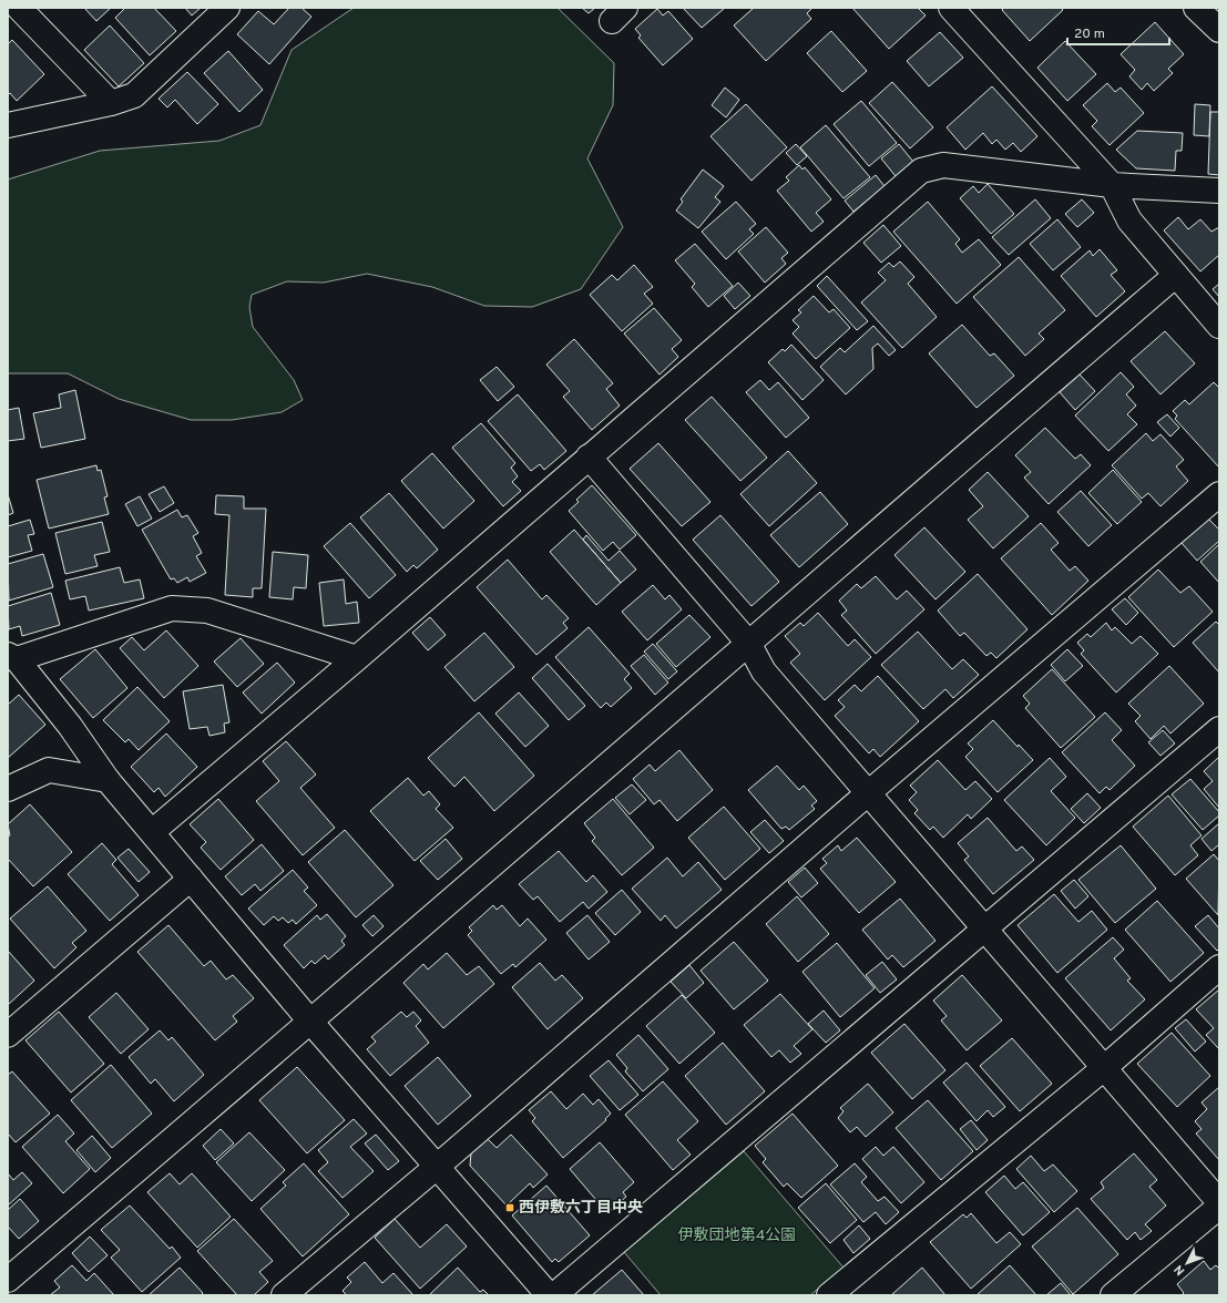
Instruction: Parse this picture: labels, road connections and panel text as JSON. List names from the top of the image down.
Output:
{
  "parks": ["伊敷団地第4公園"],
  "places": {
    "transit": ["西伊敷六丁目中央"]
  },
  "scale_bar": "20 m",
  "north": "bottom left"
}
